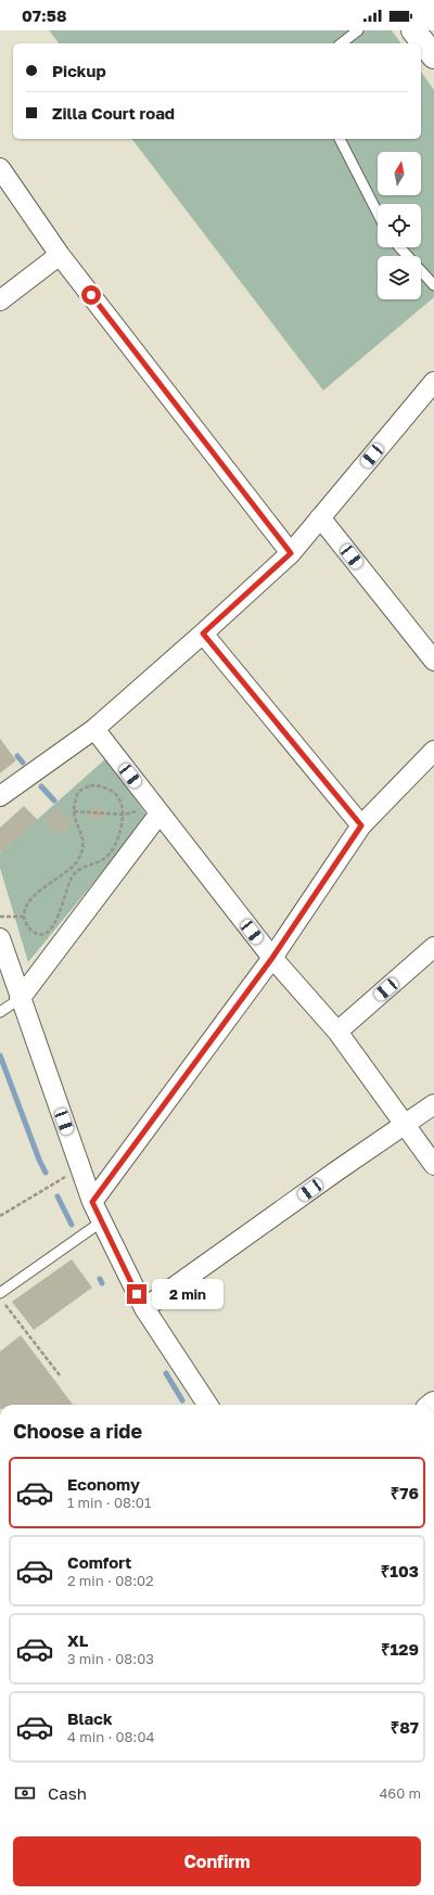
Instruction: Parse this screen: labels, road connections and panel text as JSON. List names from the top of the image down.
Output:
{
  "north": "top",
  "page": {
    "status": "07:58",
    "banner": ["Pickup", "Zilla Court road"],
    "bubble": "2 min",
    "heading": "Choose a ride",
    "list": [
      {
        "name": "Economy",
        "note": "1 min · 08:01",
        "value": "₹76"
      },
      {
        "name": "Comfort",
        "note": "2 min · 08:02",
        "value": "₹103"
      },
      {
        "name": "XL",
        "note": "3 min · 08:03",
        "value": "₹129"
      },
      {
        "name": "Black",
        "note": "4 min · 08:04",
        "value": "₹87"
      }
    ],
    "pay": ["Cash", "460 m"],
    "buttons": "Confirm"
  }
}
